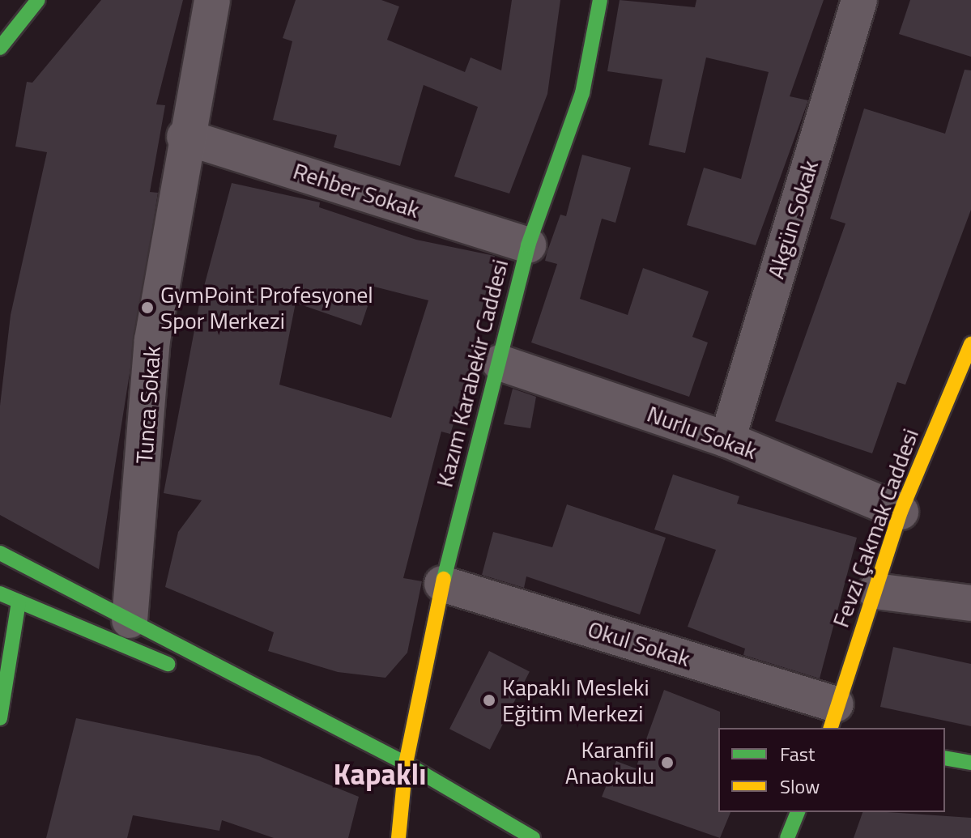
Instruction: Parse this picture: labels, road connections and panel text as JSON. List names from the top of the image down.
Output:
{
  "streets": {
    "street": [
      "Rehber Sokak",
      "Akgün Sokak",
      "Kazım Karabekir Caddesi",
      "Tunca Sokak",
      "Nurlu Sokak",
      "Fevzi Çakmak Caddesi",
      "Okul Sokak"
    ]
  },
  "crossings": [
    ["Rehber Sokak", "Kazım Karabekir Caddesi"],
    ["Rehber Sokak", "Tunca Sokak"],
    ["Akgün Sokak", "Nurlu Sokak"],
    ["Kazım Karabekir Caddesi", "Nurlu Sokak"],
    ["Kazım Karabekir Caddesi", "Okul Sokak"],
    ["Nurlu Sokak", "Fevzi Çakmak Caddesi"],
    ["Fevzi Çakmak Caddesi", "Okul Sokak"]
  ],
  "districts": ["Kapaklı"],
  "places": ["GymPoint Profesyonel Spor Merkezi", "Kapaklı Mesleki Eğitim Merkezi", "Karanfil Anaokulu"],
  "legend": ["Fast", "Slow"]
}
